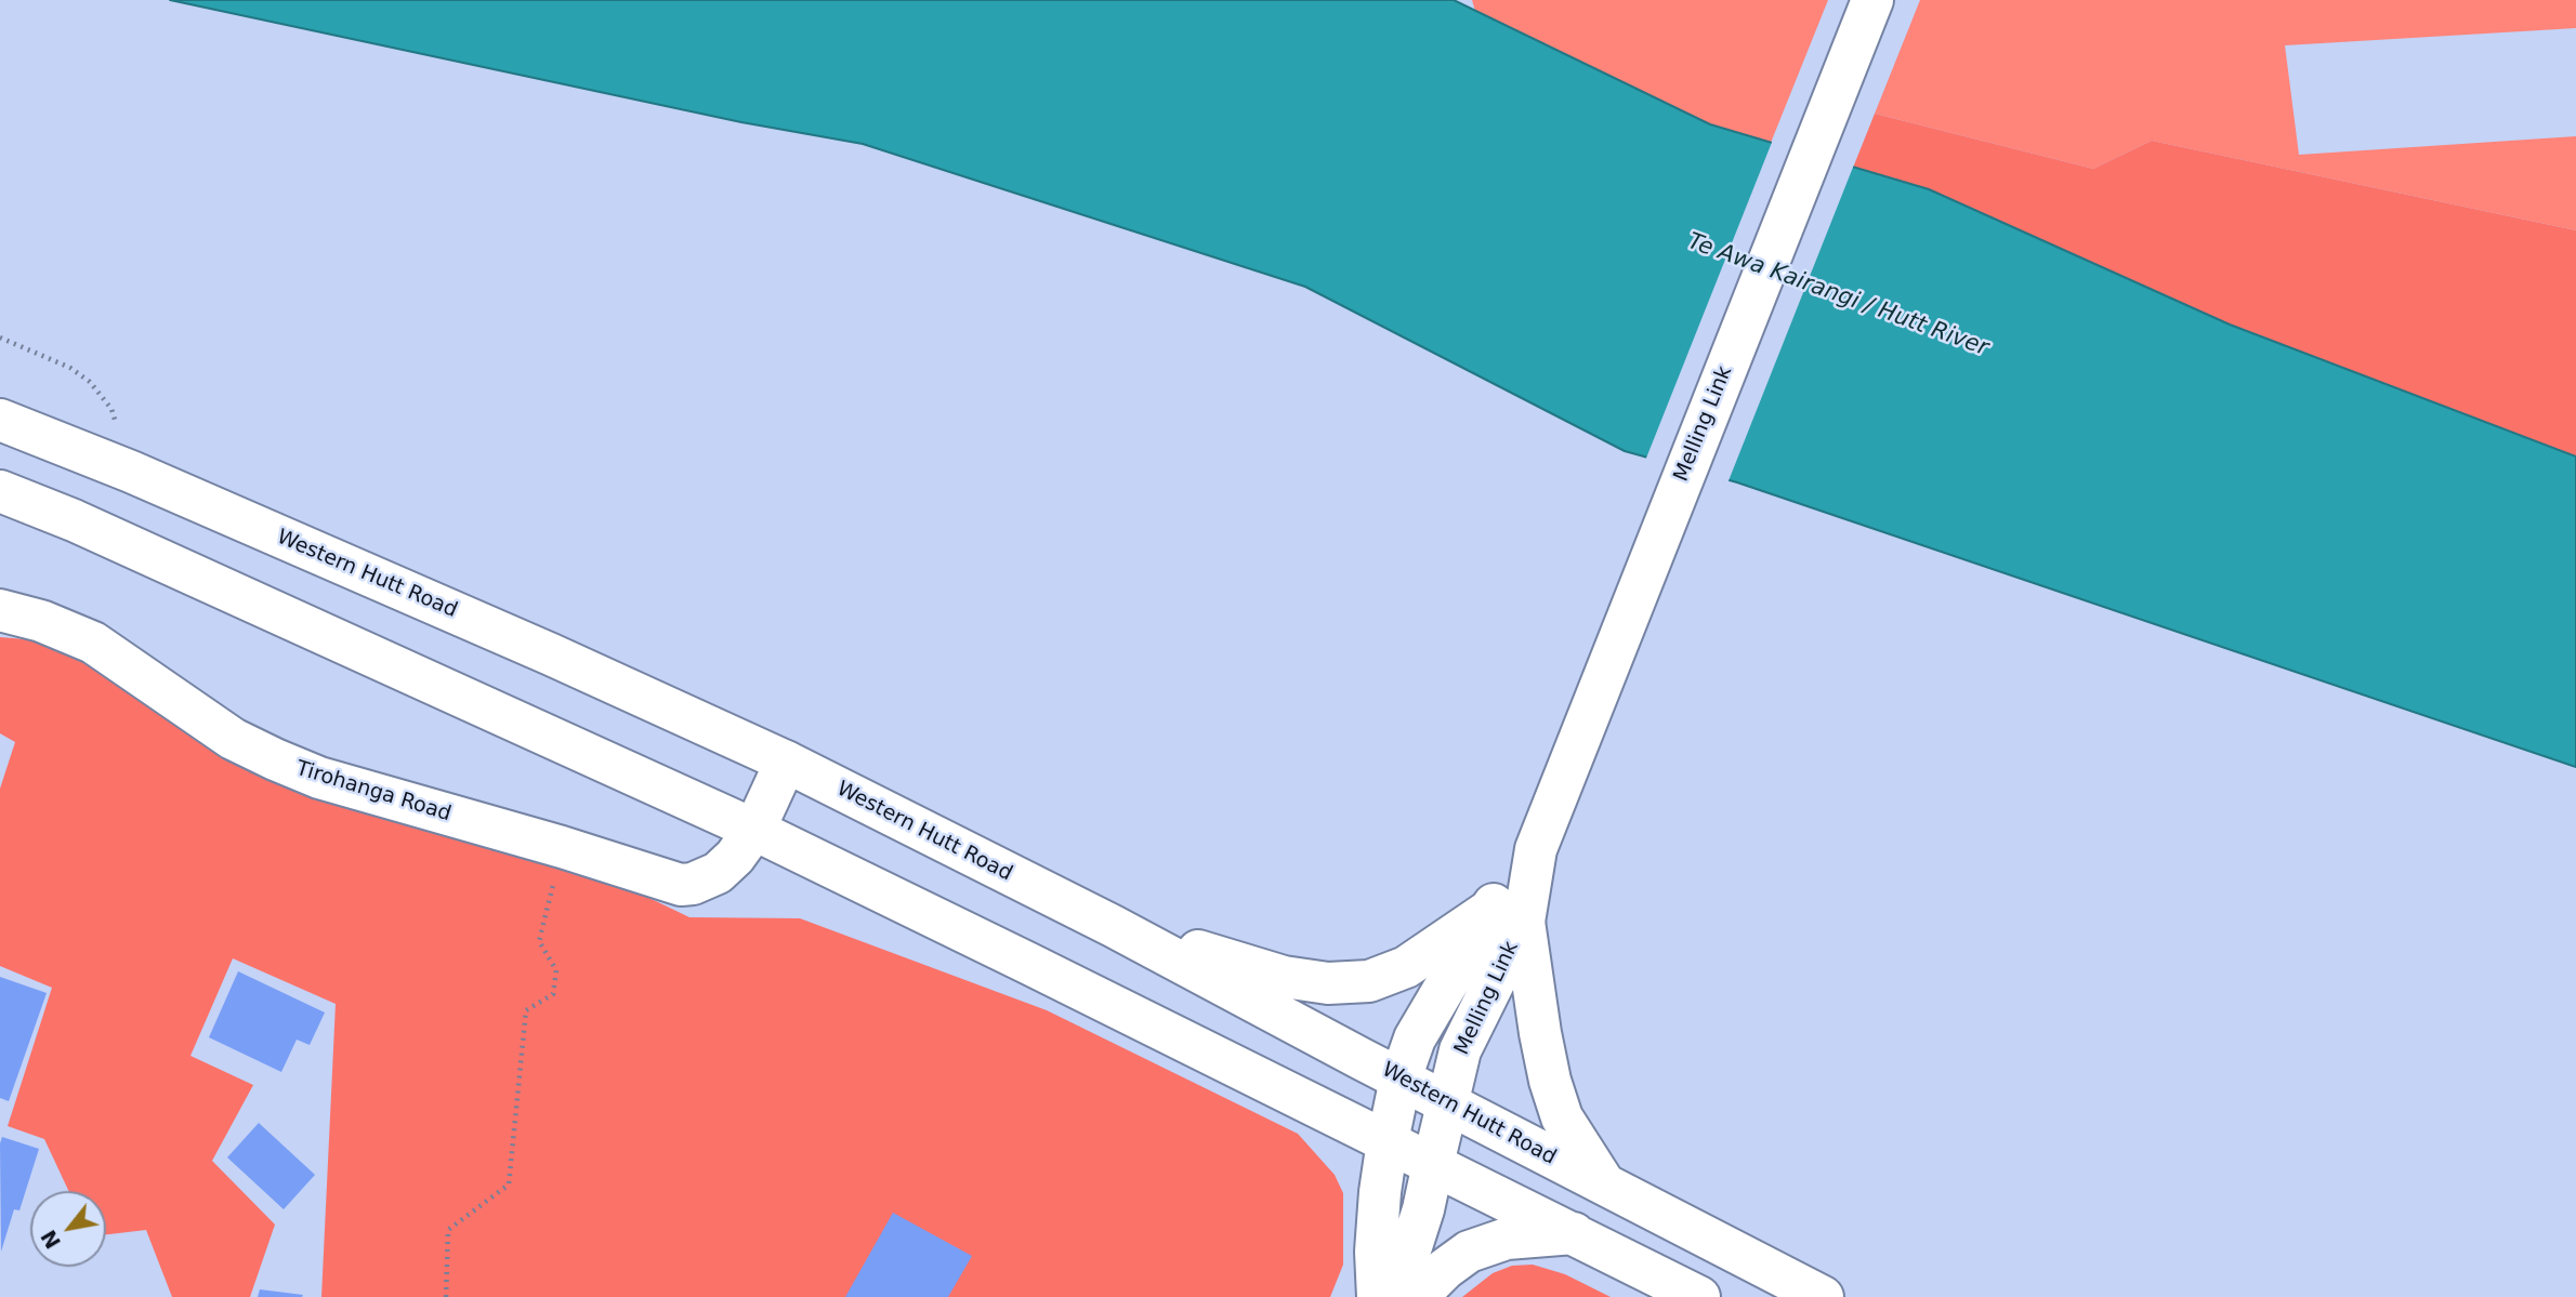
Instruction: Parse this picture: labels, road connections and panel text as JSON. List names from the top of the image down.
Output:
{
  "streets": {
    "main road": ["Melling Link", "Western Hutt Road", "Tirohanga Road"]
  },
  "crossings": [
    ["Melling Link", "Western Hutt Road"],
    ["Western Hutt Road", "Tirohanga Road"]
  ],
  "water": ["Te Awa Kairangi / Hutt River"],
  "north": "bottom left"
}
